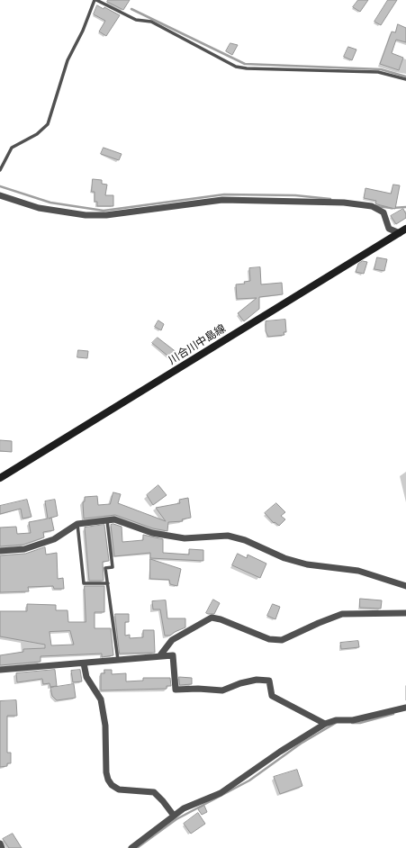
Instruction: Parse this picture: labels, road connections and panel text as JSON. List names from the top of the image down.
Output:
{
  "streets": {
    "main road": ["川合川中島線"]
  }
}
